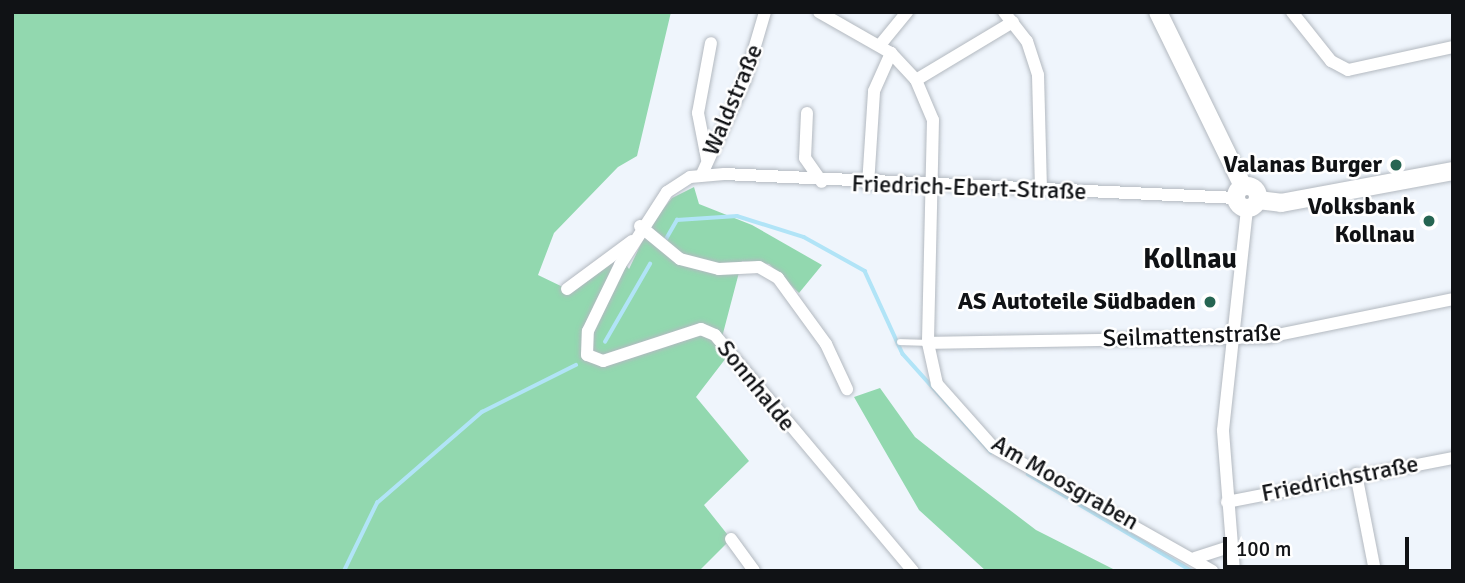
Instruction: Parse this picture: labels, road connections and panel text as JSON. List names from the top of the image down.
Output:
{
  "streets": {
    "street": [
      "Waldstraße",
      "Friedrich-Ebert-Straße",
      "Seilmattenstraße",
      "Sonnhalde",
      "Friedrichstraße",
      "Am Moosgraben"
    ]
  },
  "crossings": [
    ["Waldstraße", "Friedrich-Ebert-Straße"],
    ["Waldstraße", "Sonnhalde"],
    ["Friedrich-Ebert-Straße", "Am Moosgraben"],
    ["Seilmattenstraße", "Am Moosgraben"]
  ],
  "districts": ["Kollnau"],
  "places": ["Valanas Burger", "Volksbank Kollnau", "AS Autoteile Südbaden"],
  "scale_bar": "100 m"
}
